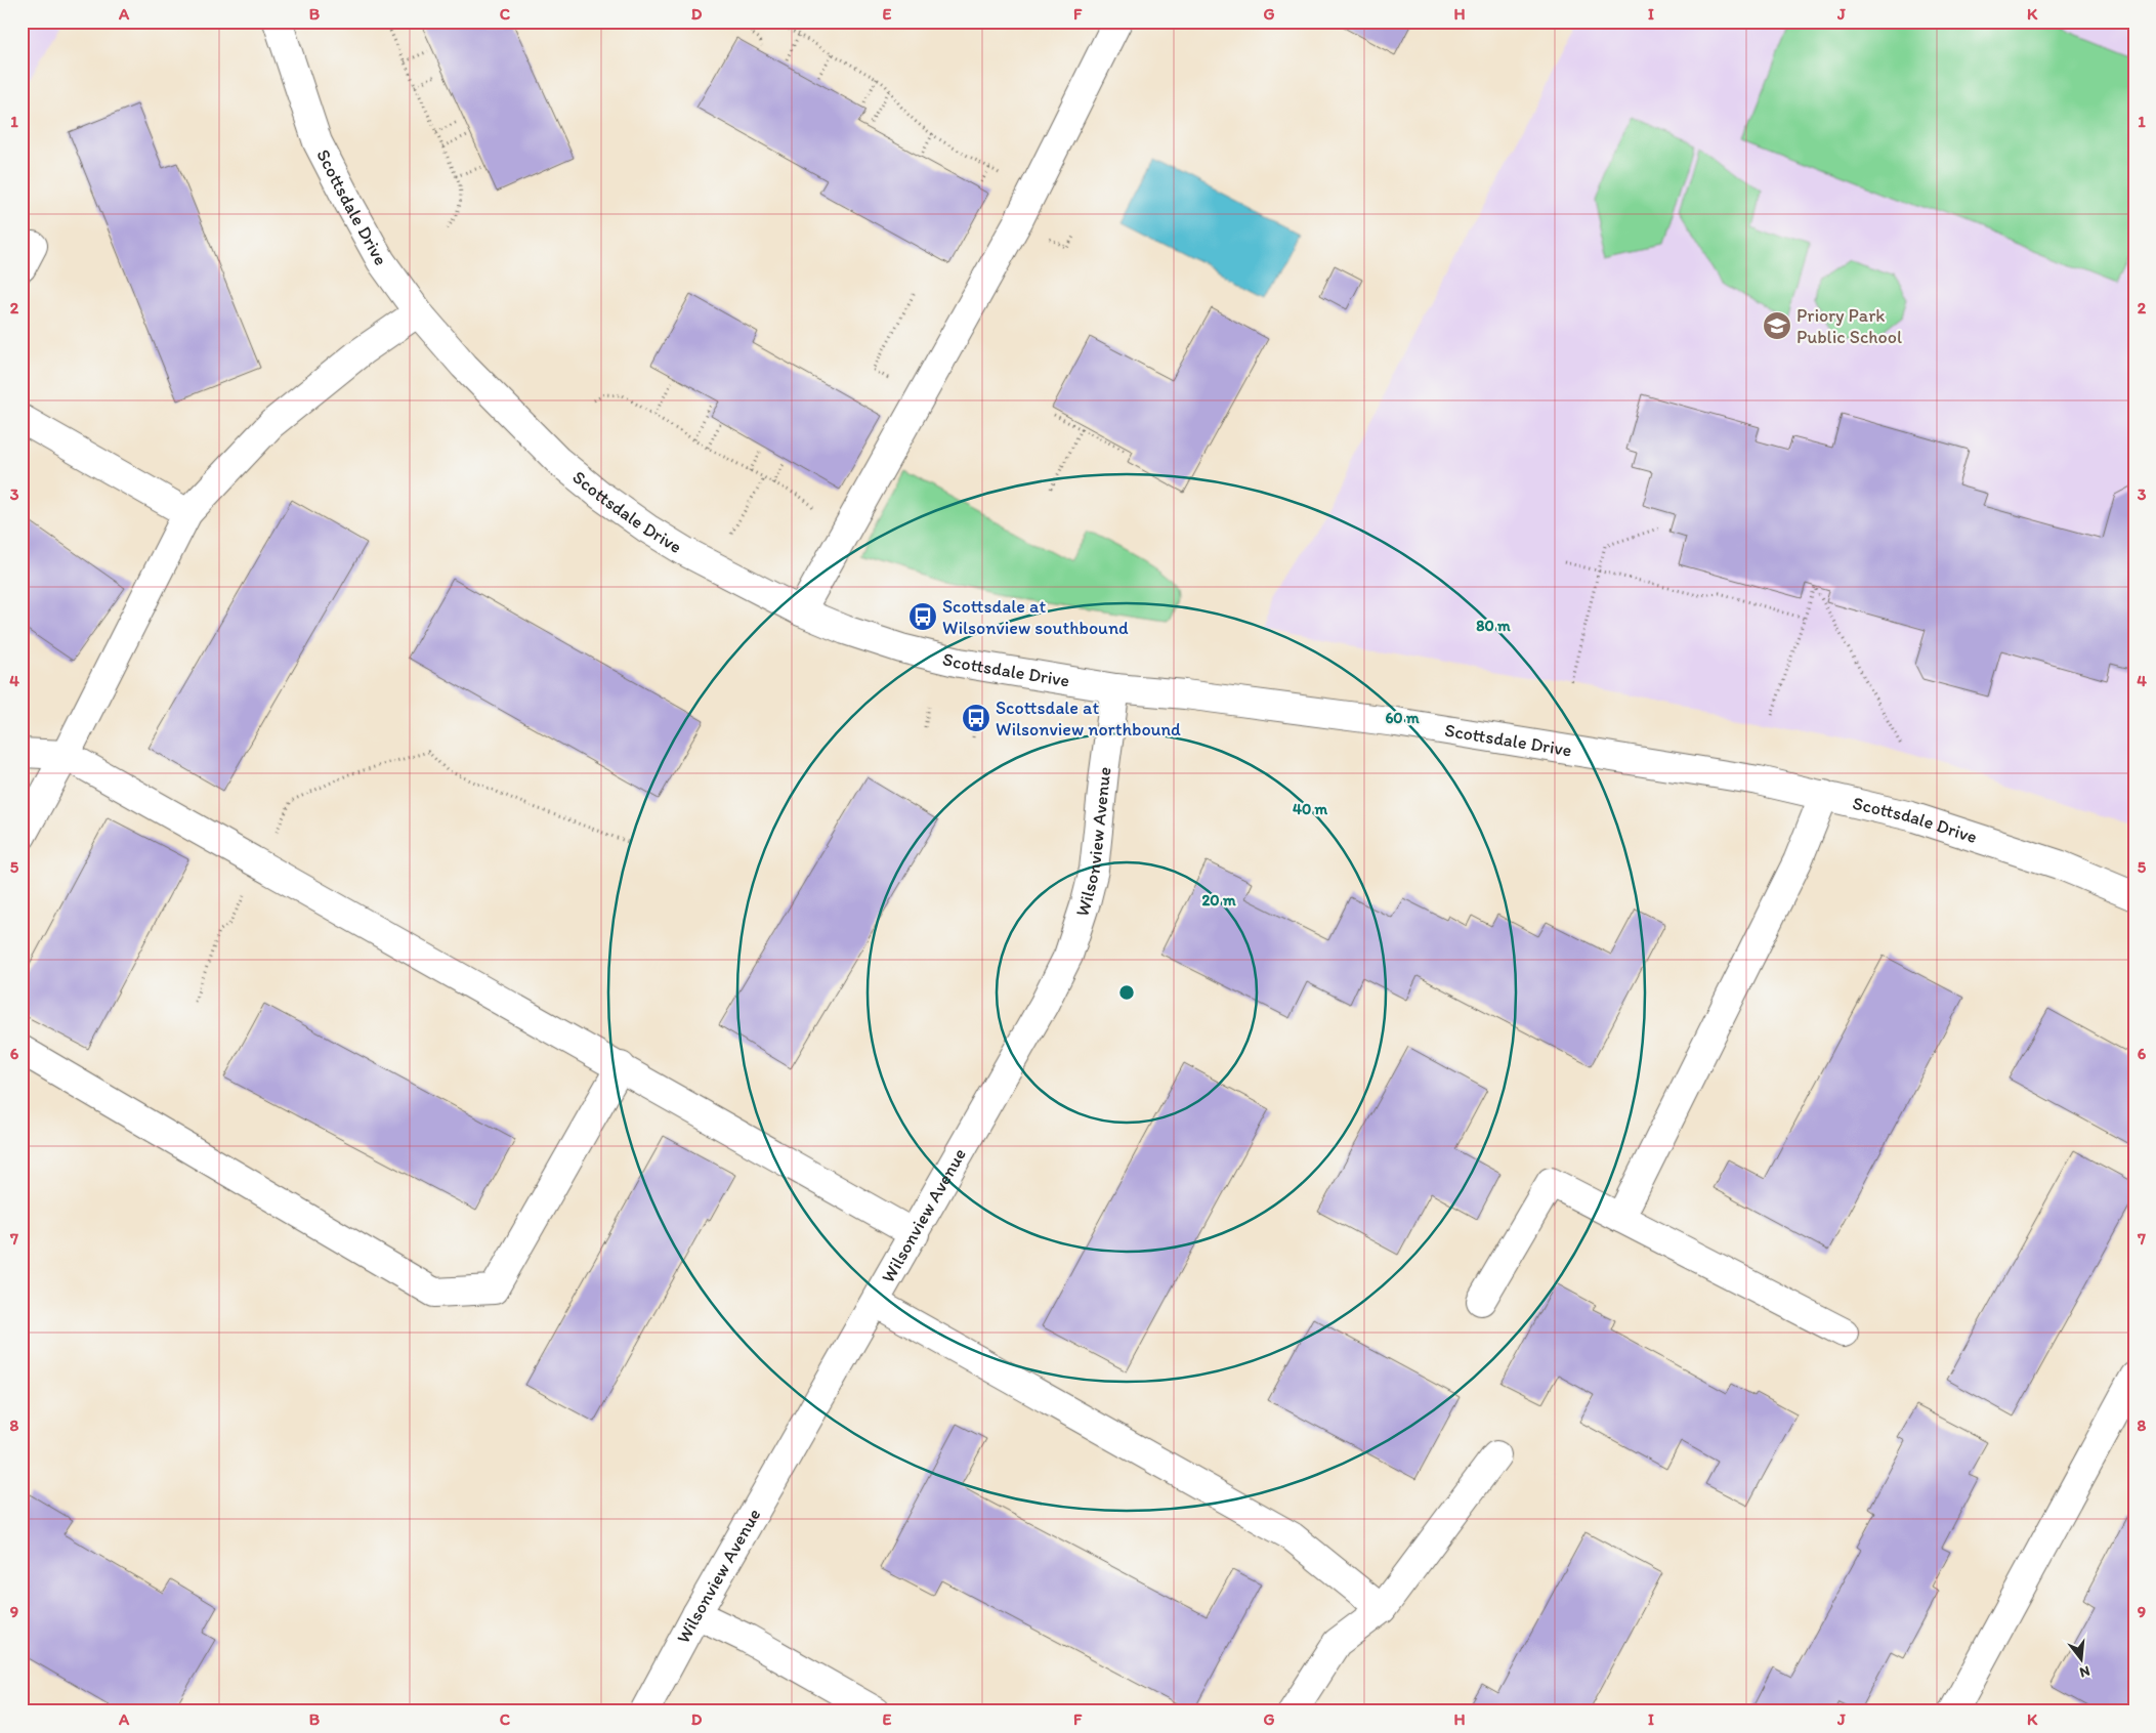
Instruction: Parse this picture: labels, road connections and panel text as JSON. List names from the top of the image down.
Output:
{
  "streets": {
    "street": ["Scottsdale Drive", "Wilsonview Avenue"]
  },
  "crossings": [
    ["Scottsdale Drive", "Wilsonview Avenue"]
  ],
  "places": {
    "school or university": ["Priory Park Public School"],
    "bus stop": ["Scottsdale at Wilsonview southbound", "Scottsdale at Wilsonview northbound"]
  },
  "north": "bottom",
  "grid": {
    "columns": [
      "A",
      "B",
      "C",
      "D",
      "E",
      "F",
      "G",
      "H",
      "I",
      "J",
      "K"
    ],
    "rows": [
      "1",
      "2",
      "3",
      "4",
      "5",
      "6",
      "7",
      "8",
      "9"
    ]
  },
  "rings": [
    "80 m",
    "60 m",
    "40 m",
    "20 m"
  ]
}
